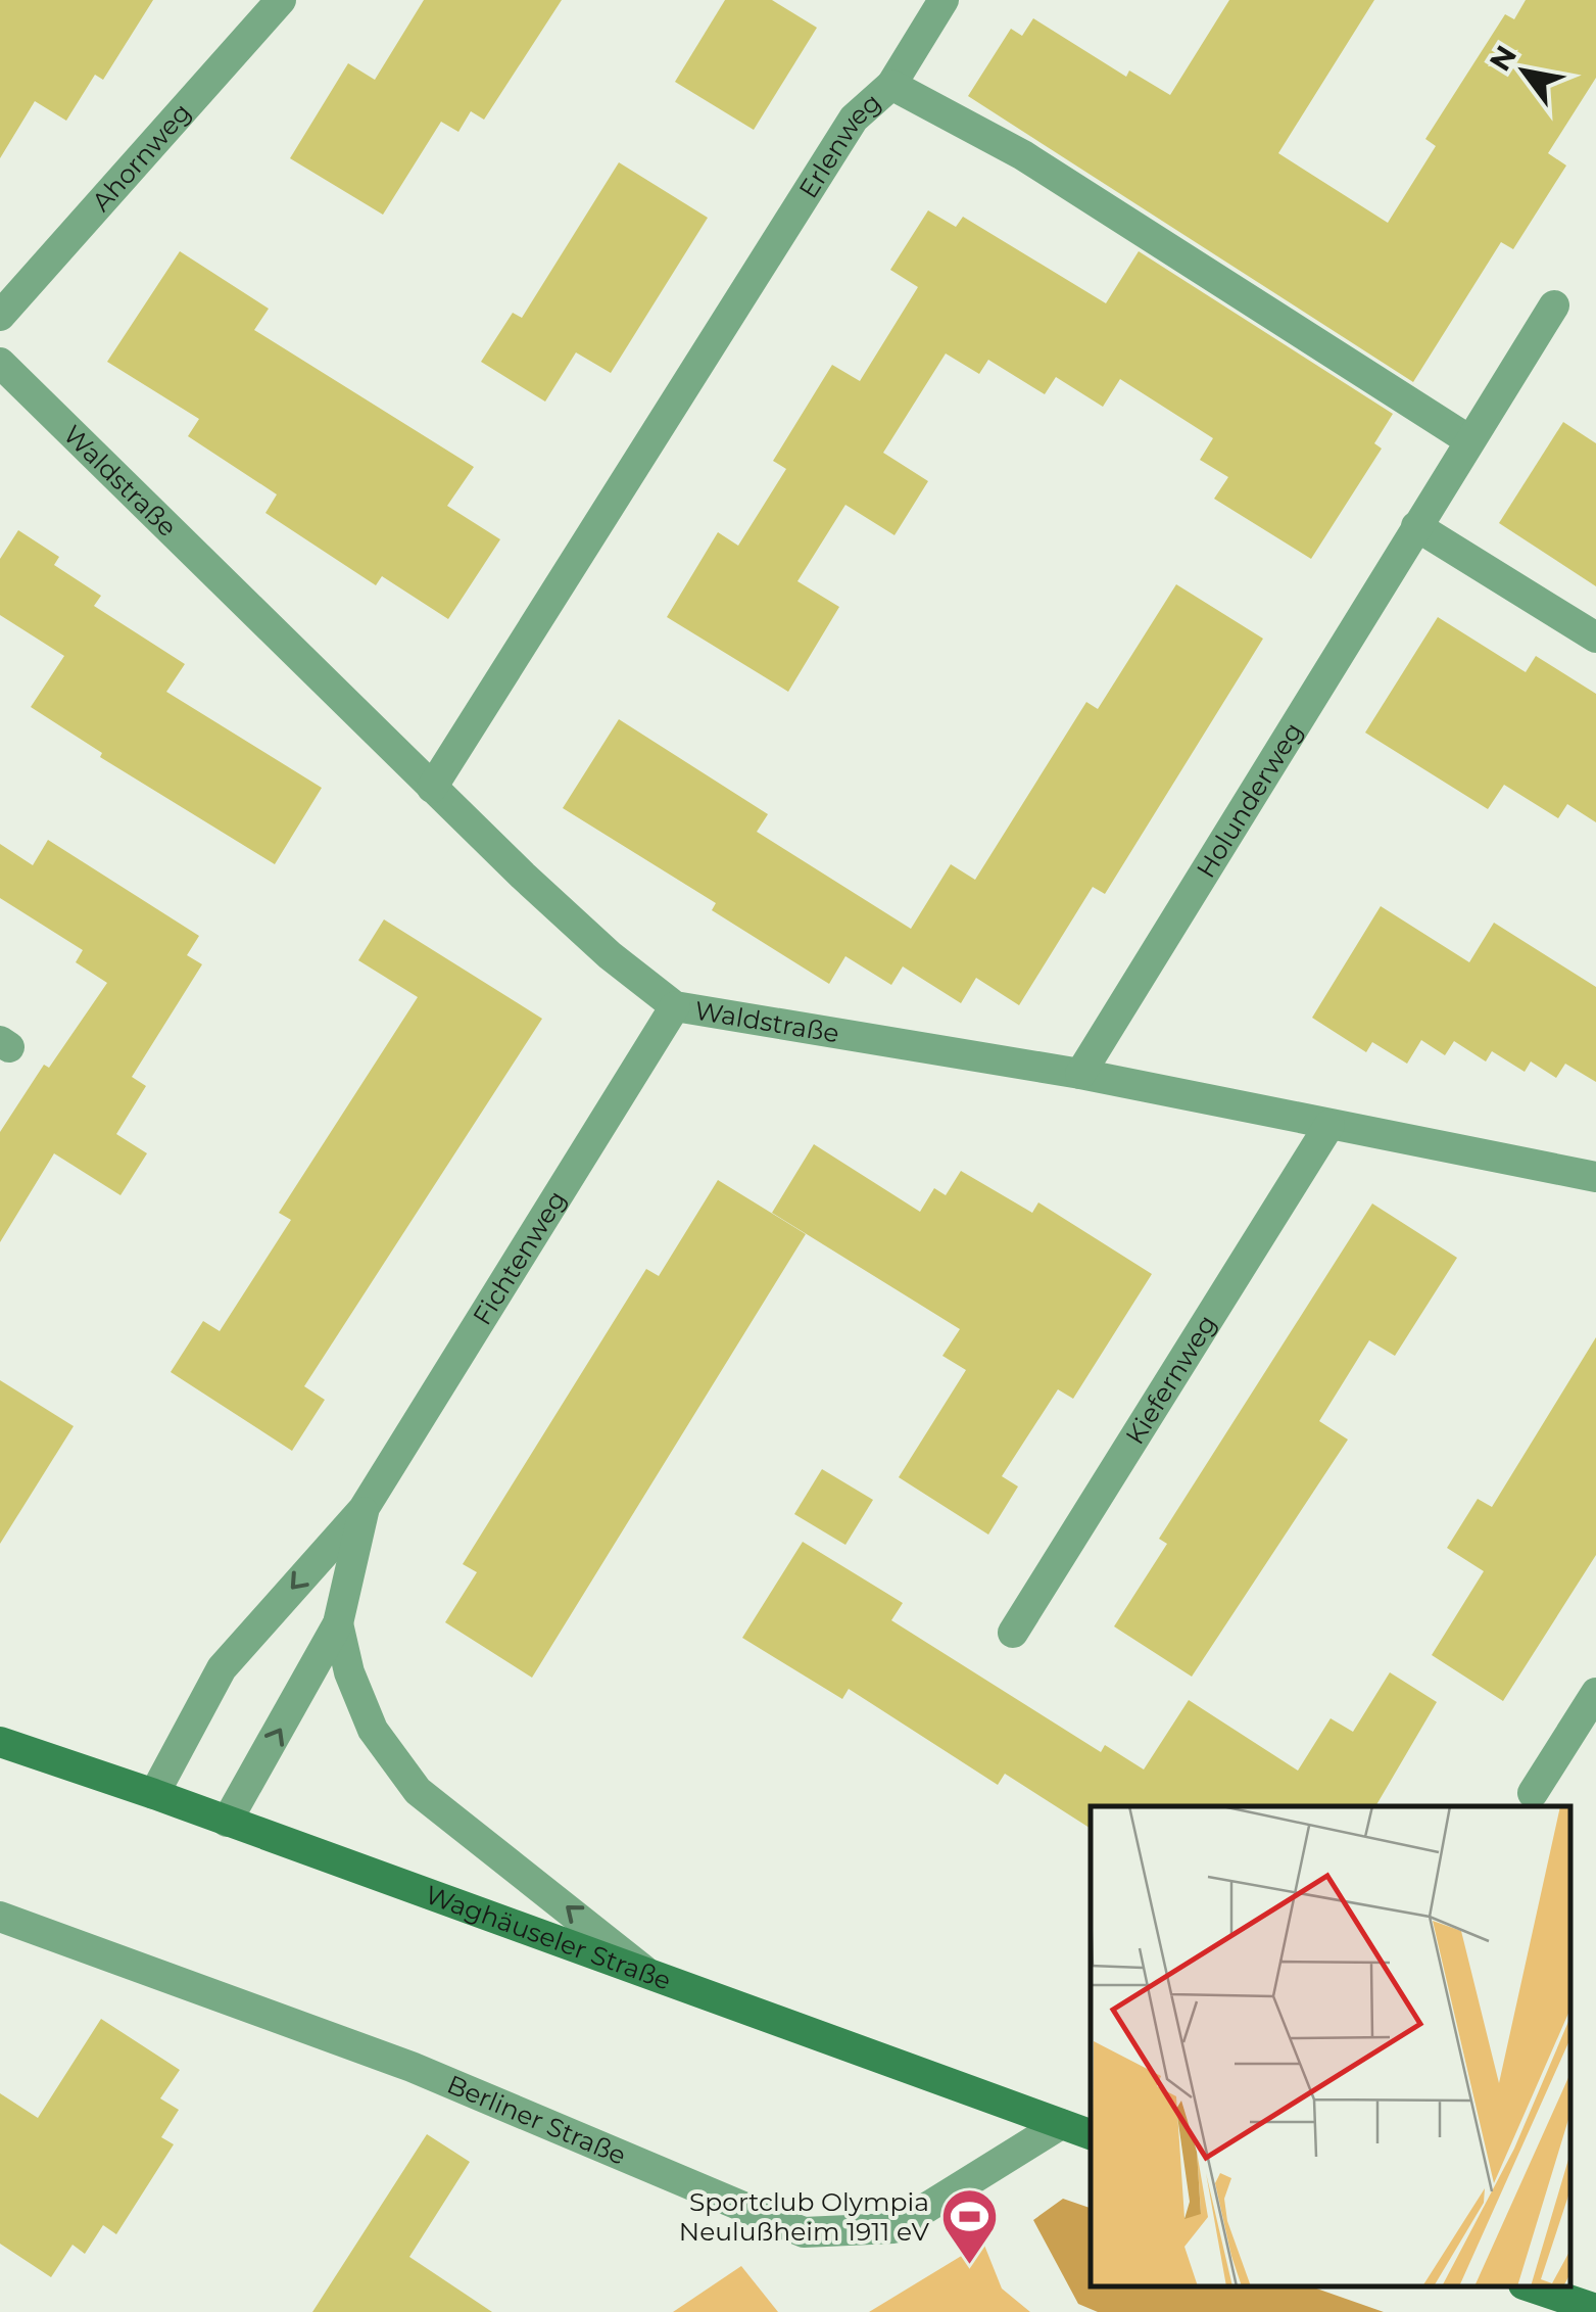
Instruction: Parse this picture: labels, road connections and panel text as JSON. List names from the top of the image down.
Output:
{
  "streets": {
    "street": [
      "Erlenweg",
      "Ahornweg",
      "Waldstraße",
      "Holunderweg",
      "Fichtenweg",
      "Kiefernweg",
      "Waghäuseler Straße",
      "Berliner Straße"
    ]
  },
  "crossings": [
    ["Erlenweg", "Waldstraße"],
    ["Erlenweg", "Holunderweg"],
    ["Waldstraße", "Holunderweg"],
    ["Waldstraße", "Fichtenweg"],
    ["Waldstraße", "Kiefernweg"],
    ["Fichtenweg", "Waghäuseler Straße"],
    ["Waghäuseler Straße", "Berliner Straße"]
  ],
  "places": {
    "sports": ["Sportclub Olympia Neulußheim 1911 eV"]
  },
  "north": "top left"
}
